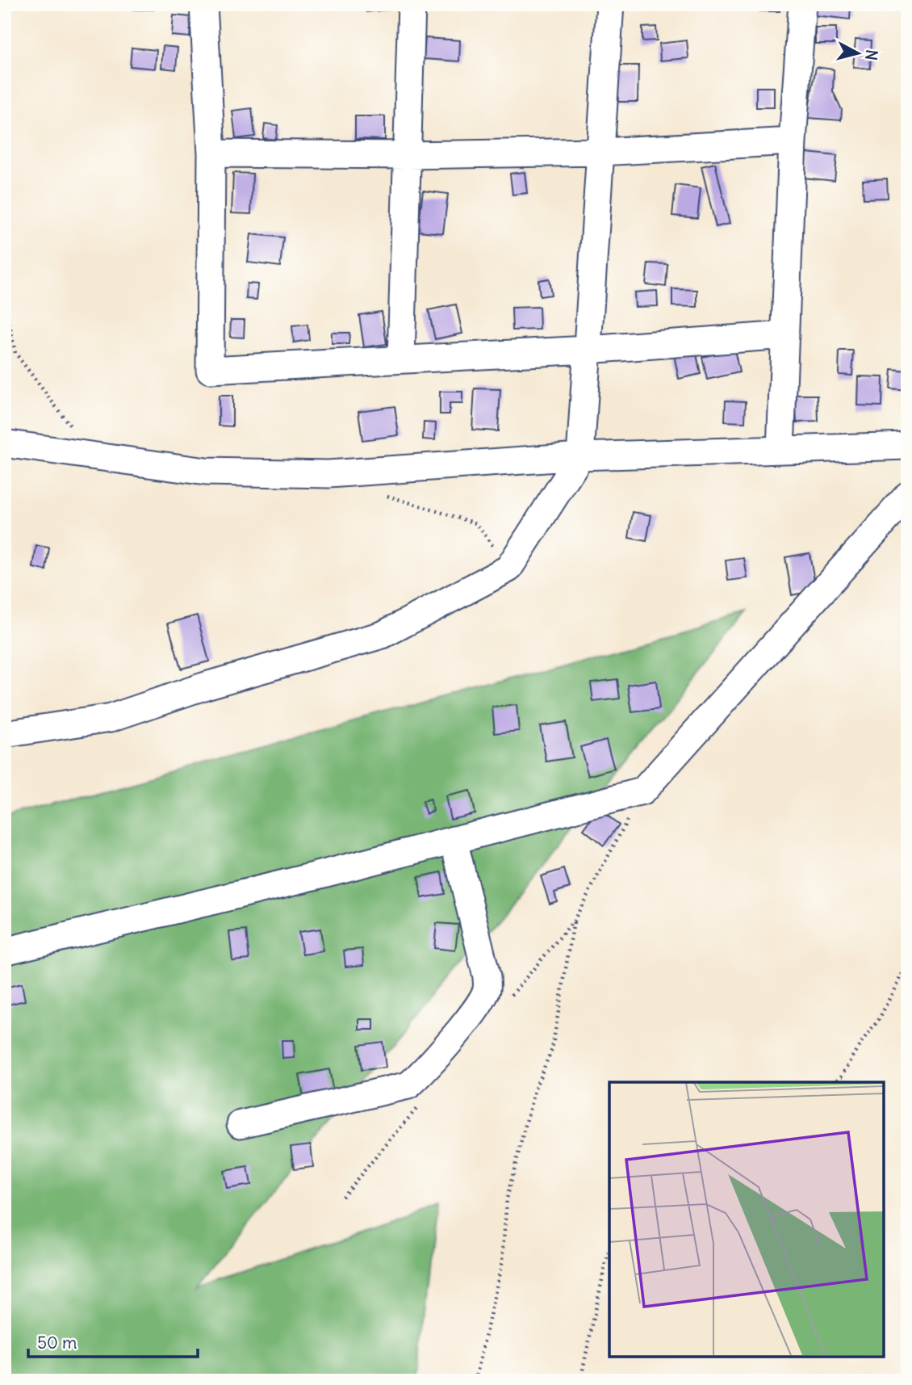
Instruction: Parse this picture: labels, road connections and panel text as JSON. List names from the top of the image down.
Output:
{
  "scale_bar": "50 m",
  "north": "right"
}
